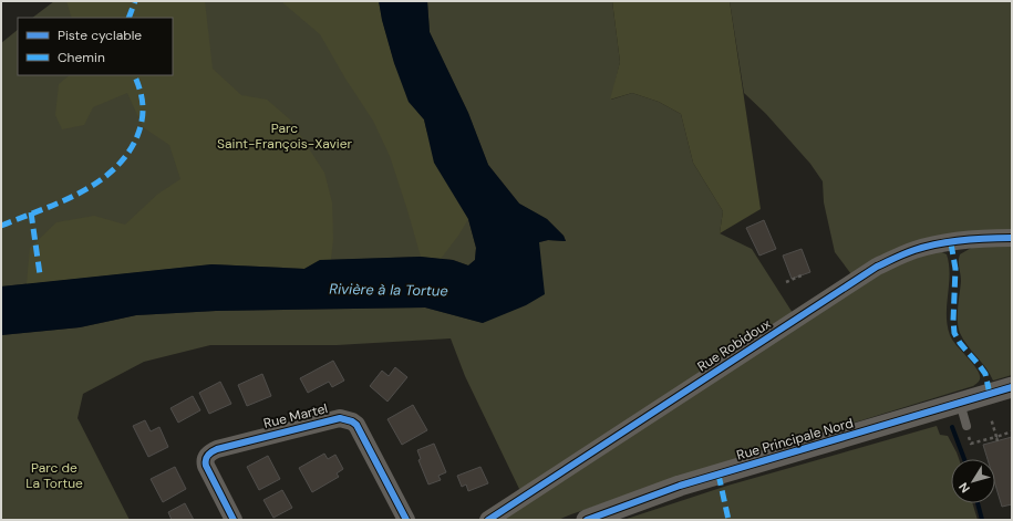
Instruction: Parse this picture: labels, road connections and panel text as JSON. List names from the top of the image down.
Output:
{
  "streets": {
    "street": ["Rue Robidoux", "Rue Martel", "Rue Principale Nord"]
  },
  "water": ["Rivière à la Tortue"],
  "parks": ["Parc Saint-François-Xavier", "Parc de La Tortue"],
  "legend": ["Piste cyclable", "Chemin"],
  "north": "bottom left"
}
